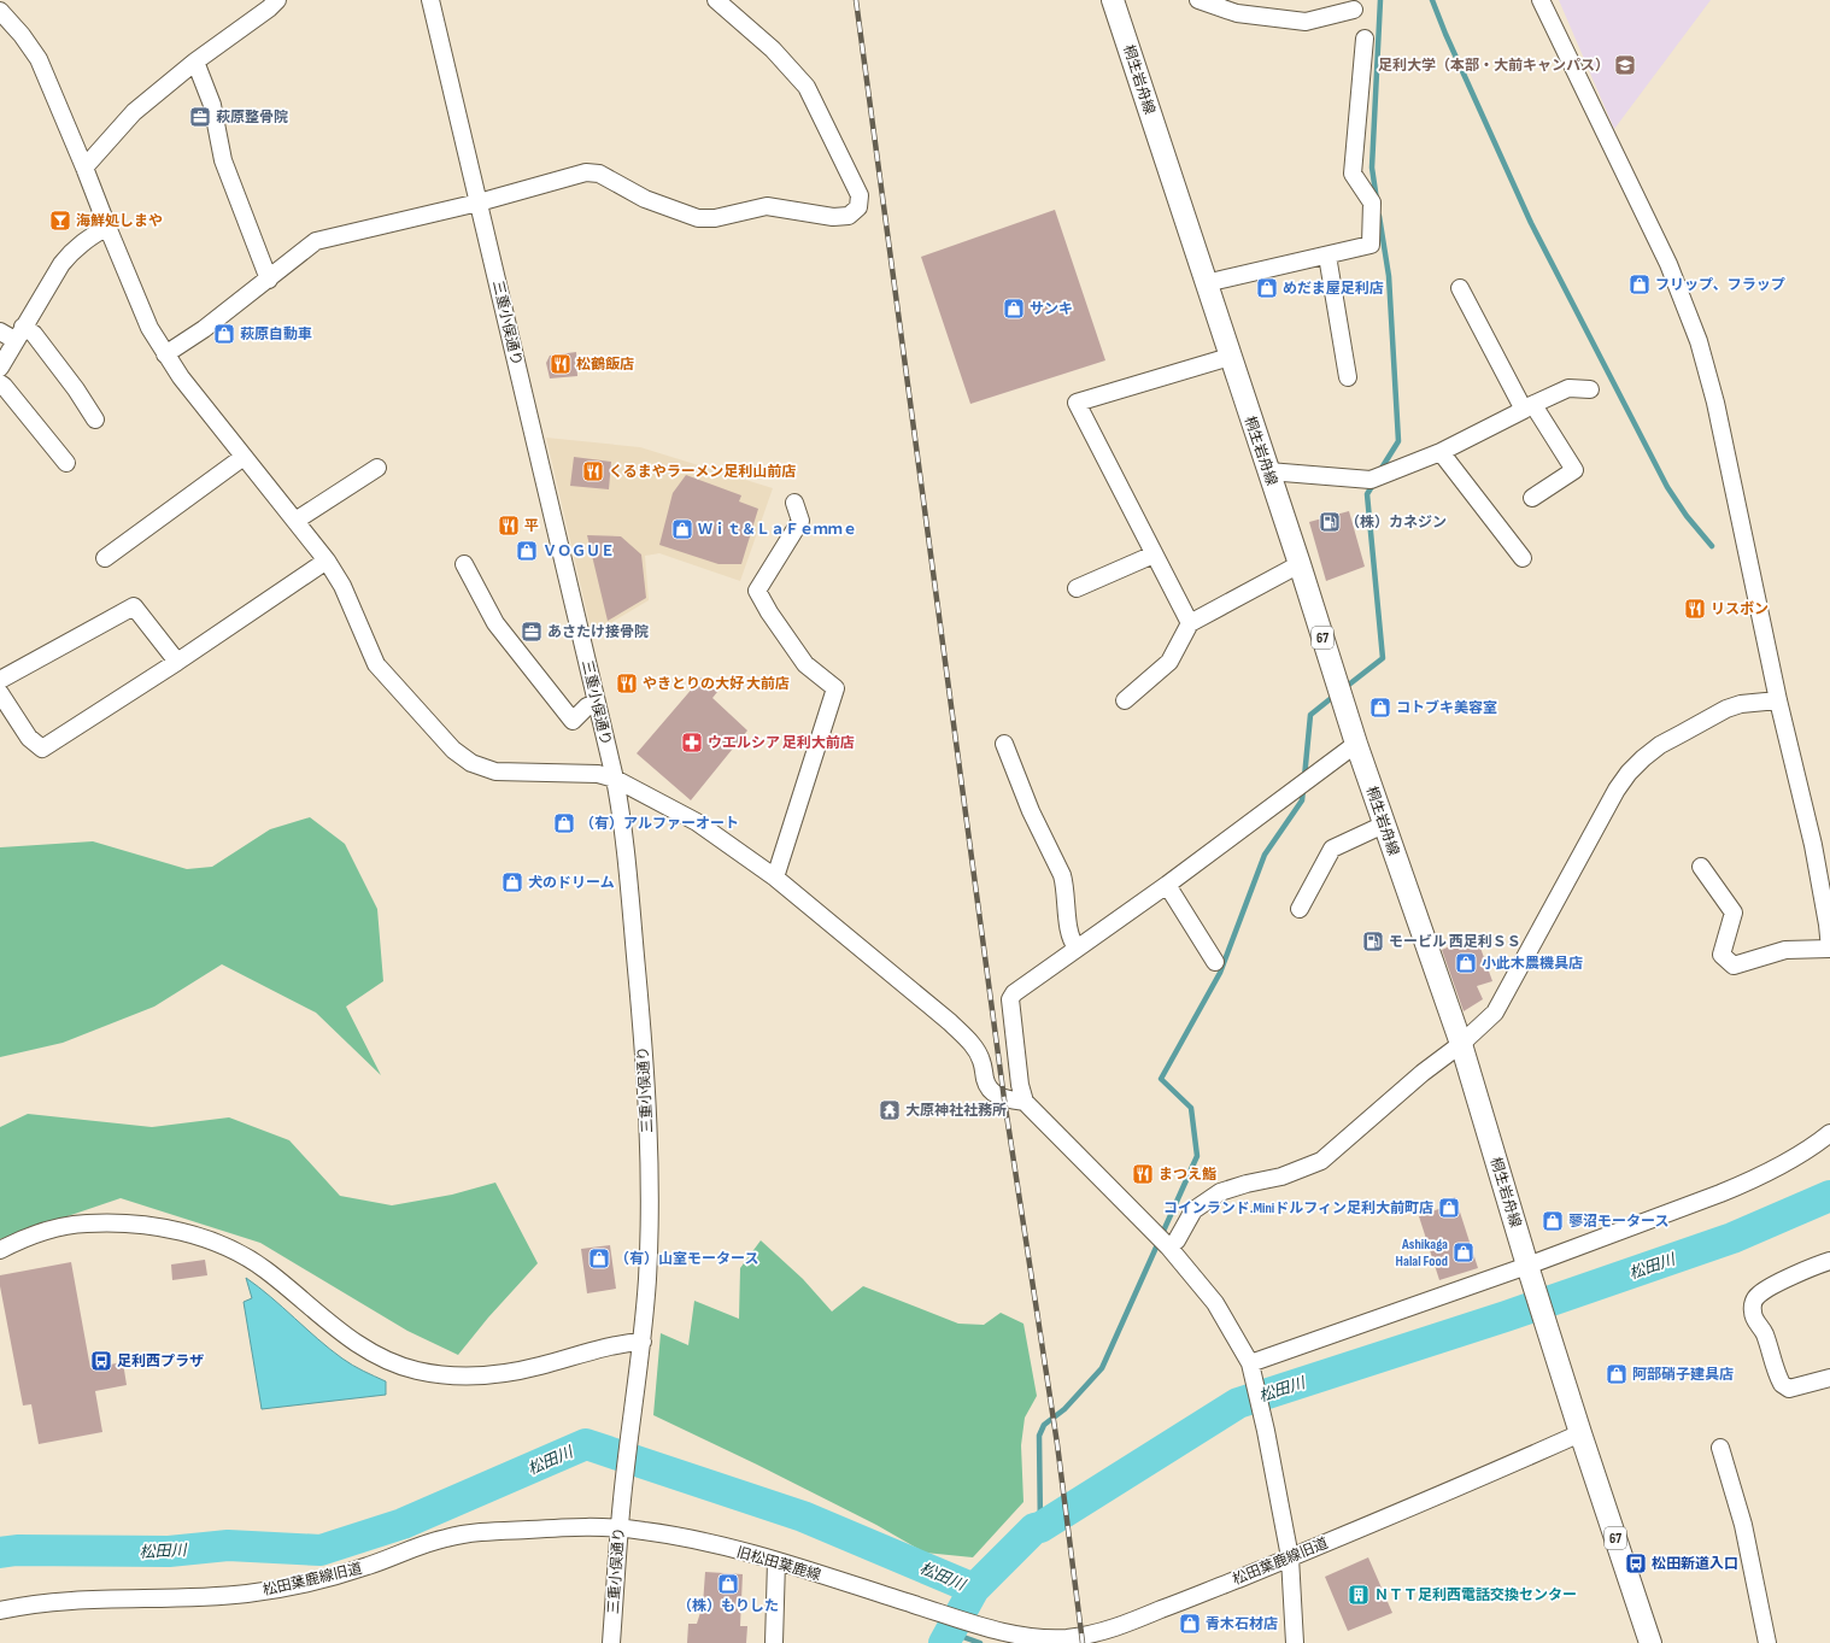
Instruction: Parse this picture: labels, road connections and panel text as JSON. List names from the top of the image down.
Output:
{
  "streets": {
    "main road": ["桐生岩舟線", "67"],
    "street": ["三重小俣通り", "松田葉鹿線旧道", "旧松田葉鹿線"]
  },
  "crossings": [
    ["桐生岩舟線", "松田葉鹿線旧道"],
    ["三重小俣通り", "松田葉鹿線旧道"],
    ["三重小俣通り", "旧松田葉鹿線"],
    ["松田葉鹿線旧道", "旧松田葉鹿線"]
  ],
  "water": ["松田川"],
  "places": {
    "school or university": ["足利大学（本部・大前キャンパス）"],
    "office": ["萩原整骨院", "あさたけ接骨院"],
    "bar": ["海鮮処しまや"],
    "shop": [
      "フリップ、フラップ",
      "めだま屋足利店",
      "サンキ",
      "萩原自動車",
      "Ｗｉｔ＆ＬａＦｅｍｍｅ",
      "ＶＯＧＵＥ",
      "コトブキ美容室",
      "（有）アルファーオート",
      "犬のドリーム",
      "小此木農機具店",
      "コインランド.Miniドルフィン足利大前町店",
      "蓼沼モータース",
      "Ashikaga Halal Food",
      "（有）山室モータース",
      "阿部硝子建具店",
      "（株）もりした",
      "青木石材店"
    ],
    "restaurant": [
      "松鶴飯店",
      "くるまやラーメン足利山前店",
      "平",
      "リスボン",
      "やきとりの大好 大前店",
      "まつえ鮨"
    ],
    "fuel station": ["（株）カネジン", "モービル 西足利ＳＳ"],
    "pharmacy": ["ウエルシア 足利大前店"],
    "temple": ["大原神社社務所"],
    "bus stop": ["足利西プラザ", "松田新道入口"],
    "building": ["ＮＴＴ足利西電話交換センター"]
  }
}
